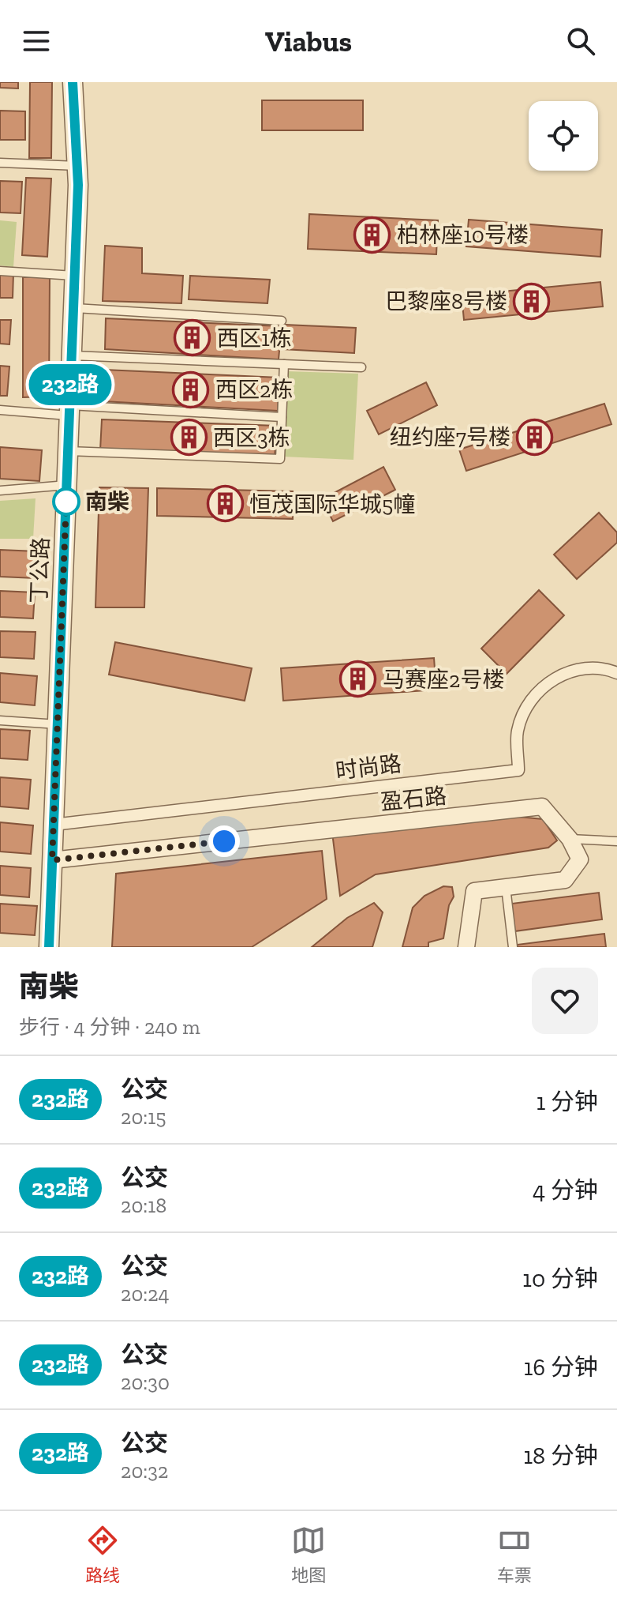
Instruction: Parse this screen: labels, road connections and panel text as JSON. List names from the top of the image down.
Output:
{
  "streets": {
    "street": ["丁公路", "时尚路", "盈石路"]
  },
  "crossings": [
    ["丁公路", "时尚路"],
    ["丁公路", "盈石路"]
  ],
  "places": {
    "building": [
      "柏林座10号楼",
      "巴黎座8号楼",
      "西区1栋",
      "西区2栋",
      "纽约座7号楼",
      "西区3栋",
      "恒茂国际华城5幢",
      "马赛座2号楼"
    ],
    "other": ["南柴"]
  },
  "lines": ["bus line 232路"],
  "page": {
    "header": "Viabus",
    "on_map": "232路",
    "heading": ["南柴", "步行 · 4 分钟 · 240 m"],
    "list": [
      {
        "mark": "232路",
        "name": "公交",
        "note": "20:15",
        "value": "1 分钟"
      },
      {
        "mark": "232路",
        "name": "公交",
        "note": "20:18",
        "value": "4 分钟"
      },
      {
        "mark": "232路",
        "name": "公交",
        "note": "20:24",
        "value": "10 分钟"
      },
      {
        "mark": "232路",
        "name": "公交",
        "note": "20:30",
        "value": "16 分钟"
      },
      {
        "mark": "232路",
        "name": "公交",
        "note": "20:32",
        "value": "18 分钟"
      }
    ],
    "tabs": ["路线", "地图", "车票"]
  }
}
